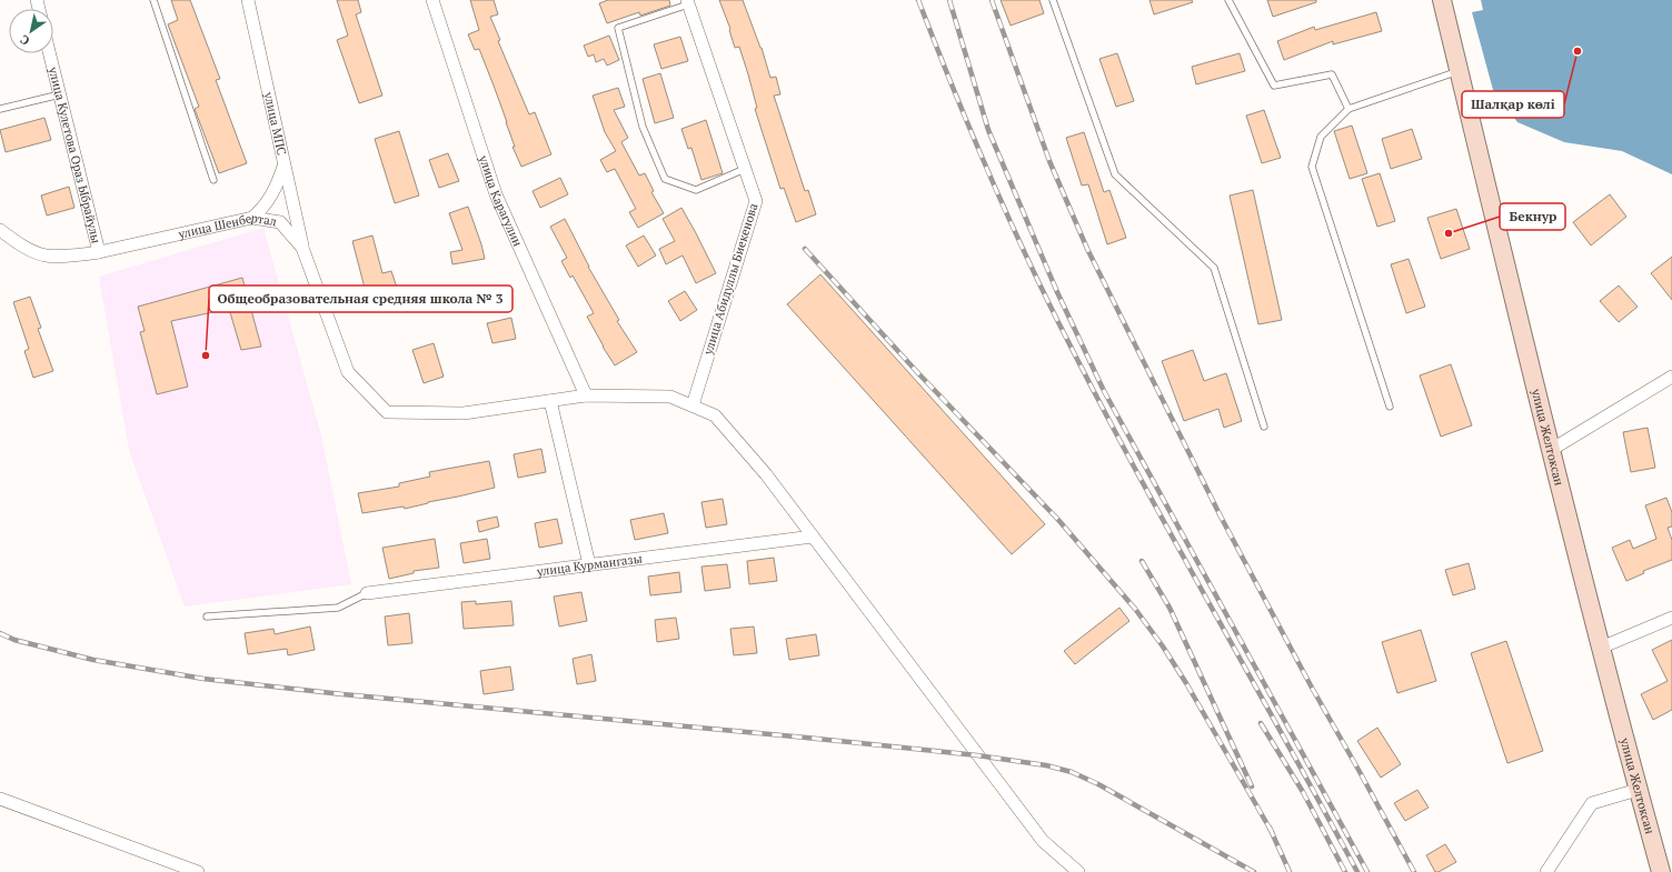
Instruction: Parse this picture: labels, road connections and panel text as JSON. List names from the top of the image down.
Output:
{
  "streets": {
    "main road": ["улица Желтоксан"],
    "street": [
      "улица МПС",
      "улица Кулетова Ораз Ыбрайулы",
      "улица Карагулин",
      "улица Шенбертал",
      "улица Абидуллы Биекенова",
      "улица Курмангазы"
    ]
  },
  "crossings": [
    ["улица МПС", "улица Шенбертал"],
    ["улица Кулетова Ораз Ыбрайулы", "улица Шенбертал"],
    ["улица Карагулин", "улица Шенбертал"],
    ["улица Шенбертал", "улица Абидуллы Биекенова"],
    ["улица Шенбертал", "улица Курмангазы"]
  ],
  "places": ["Шалқар көлі", "Бекнур", "Общеобразовательная средняя школа № 3"],
  "north": "bottom left"
}
